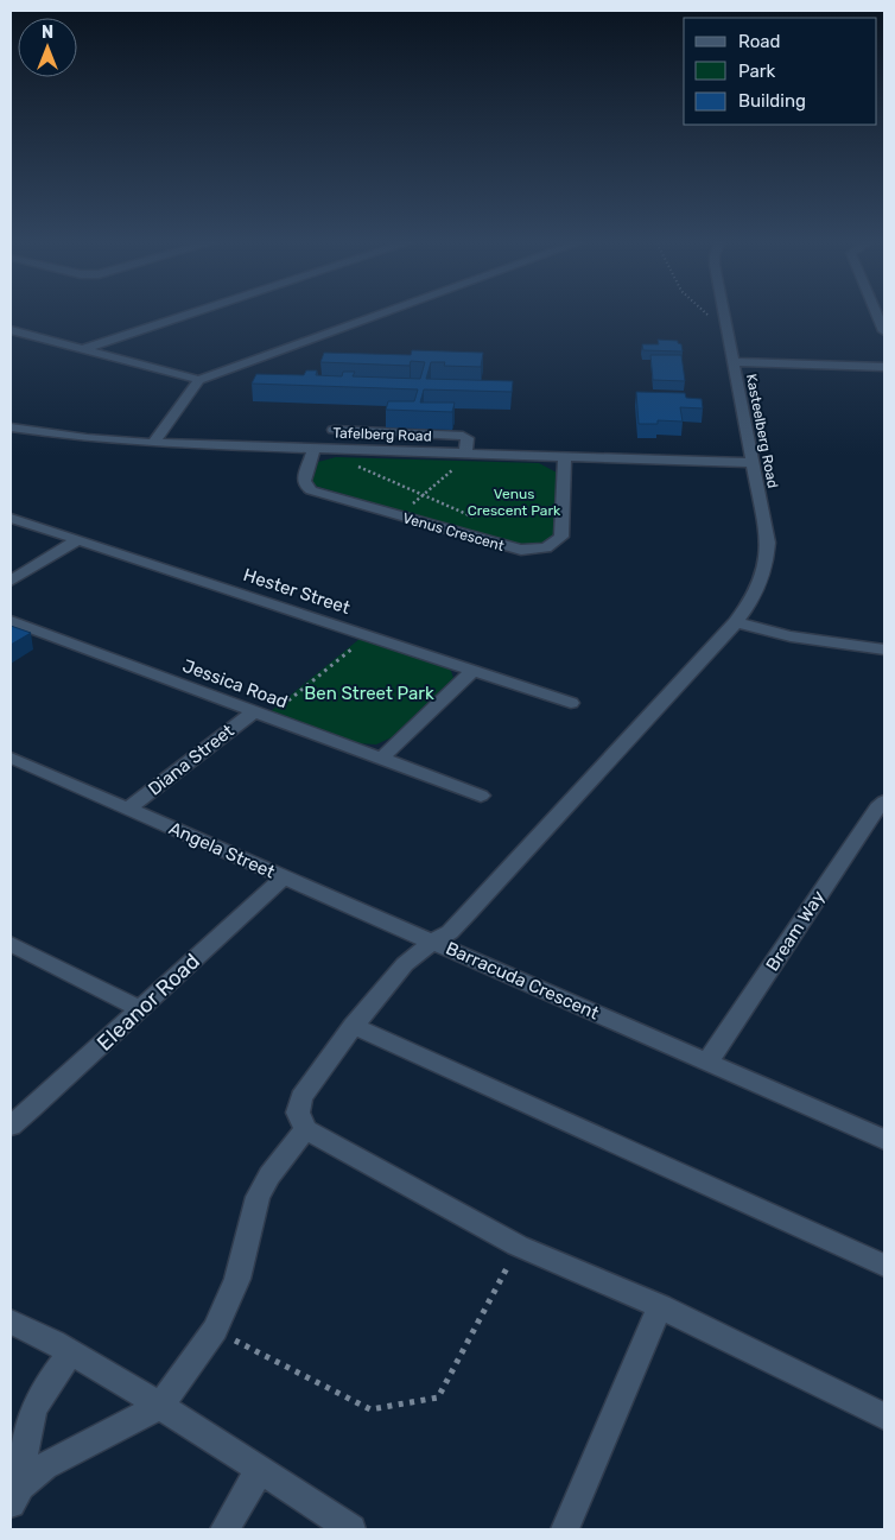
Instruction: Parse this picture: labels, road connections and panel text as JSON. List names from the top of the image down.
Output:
{
  "streets": {
    "street": [
      "Kasteelberg Road",
      "Tafelberg Road",
      "Venus Crescent",
      "Hester Street",
      "Jessica Road",
      "Diana Street",
      "Angela Street",
      "Bream Way",
      "Barracuda Crescent",
      "Eleanor Road"
    ]
  },
  "crossings": [
    ["Kasteelberg Road", "Tafelberg Road"],
    ["Kasteelberg Road", "Barracuda Crescent"],
    ["Tafelberg Road", "Venus Crescent"],
    ["Jessica Road", "Diana Street"],
    ["Diana Street", "Angela Street"],
    ["Angela Street", "Barracuda Crescent"],
    ["Angela Street", "Eleanor Road"],
    ["Bream Way", "Barracuda Crescent"]
  ],
  "parks": ["Venus Crescent Park", "Ben Street Park"],
  "legend": ["Road", "Park", "Building"],
  "north": "top"
}
